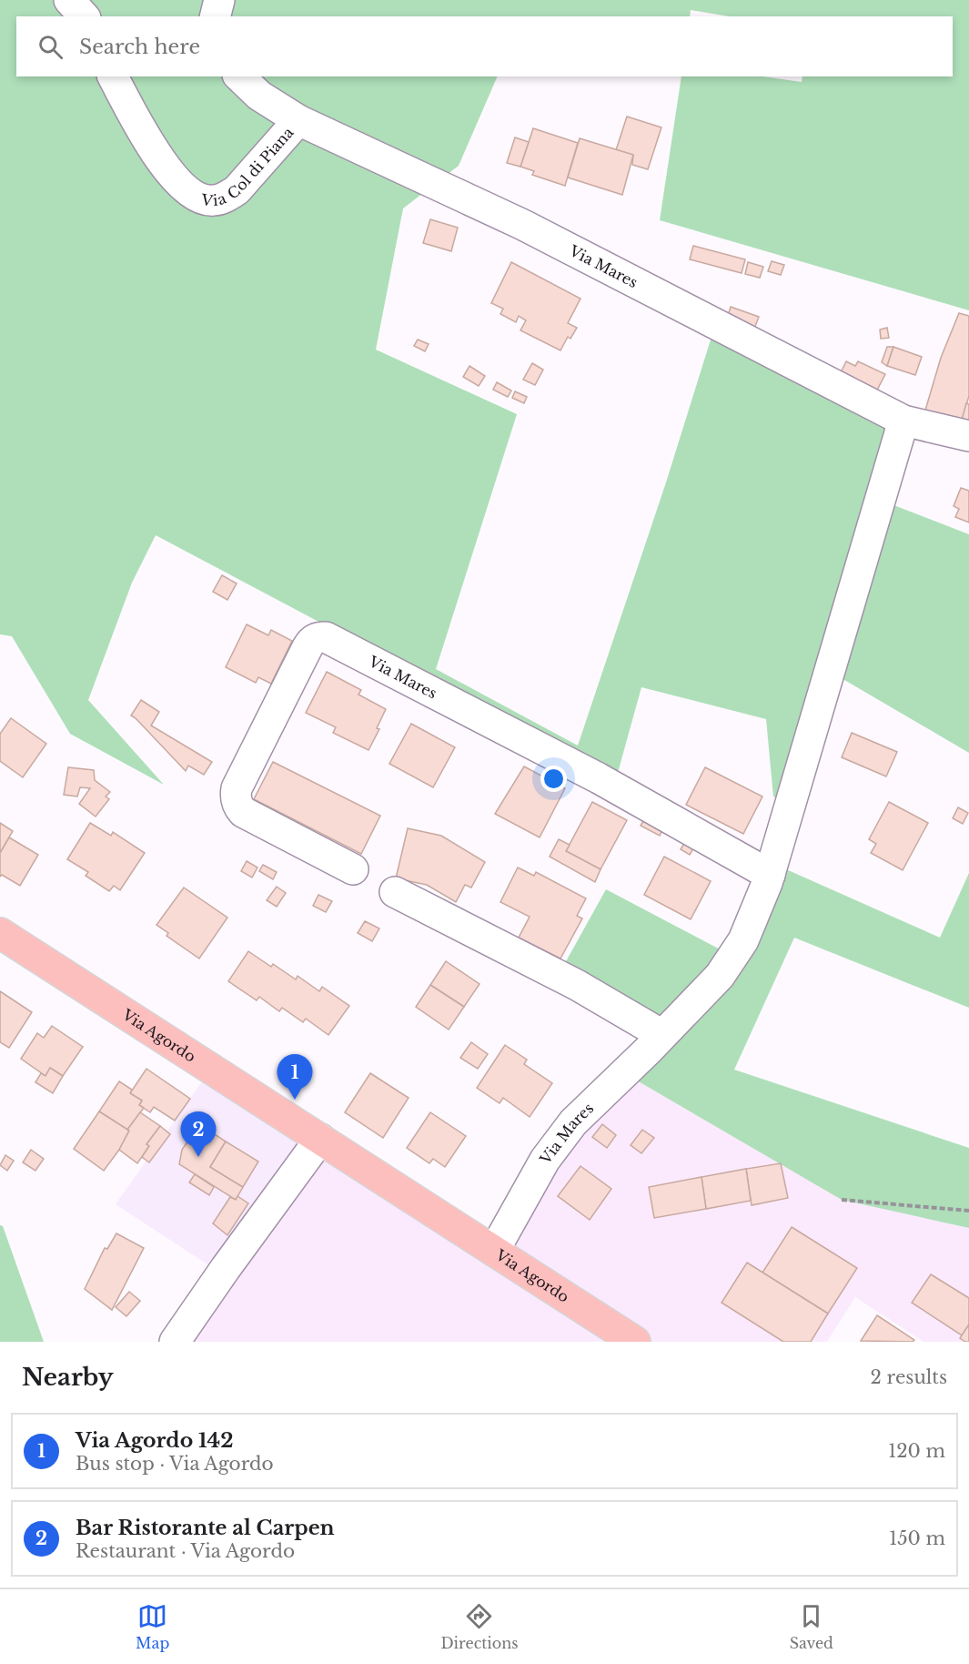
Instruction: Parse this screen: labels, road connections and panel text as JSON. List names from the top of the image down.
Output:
{
  "streets": {
    "main road": ["Via Agordo"],
    "street": ["Via Col di Piana", "Via Mares"]
  },
  "crossings": [
    ["Via Col di Piana", "Via Mares"],
    ["Via Mares", "Via Agordo"]
  ],
  "page": {
    "search": "Search here",
    "pins": ["1", "2"],
    "heading": ["Nearby", "2 results"],
    "list": [
      {
        "mark": "1",
        "name": "Via Agordo 142",
        "note": "Bus stop · Via Agordo",
        "value": "120 m"
      },
      {
        "mark": "2",
        "name": "Bar Ristorante al Carpen",
        "note": "Restaurant · Via Agordo",
        "value": "150 m"
      }
    ],
    "nav": ["Map", "Directions", "Saved"]
  }
}
